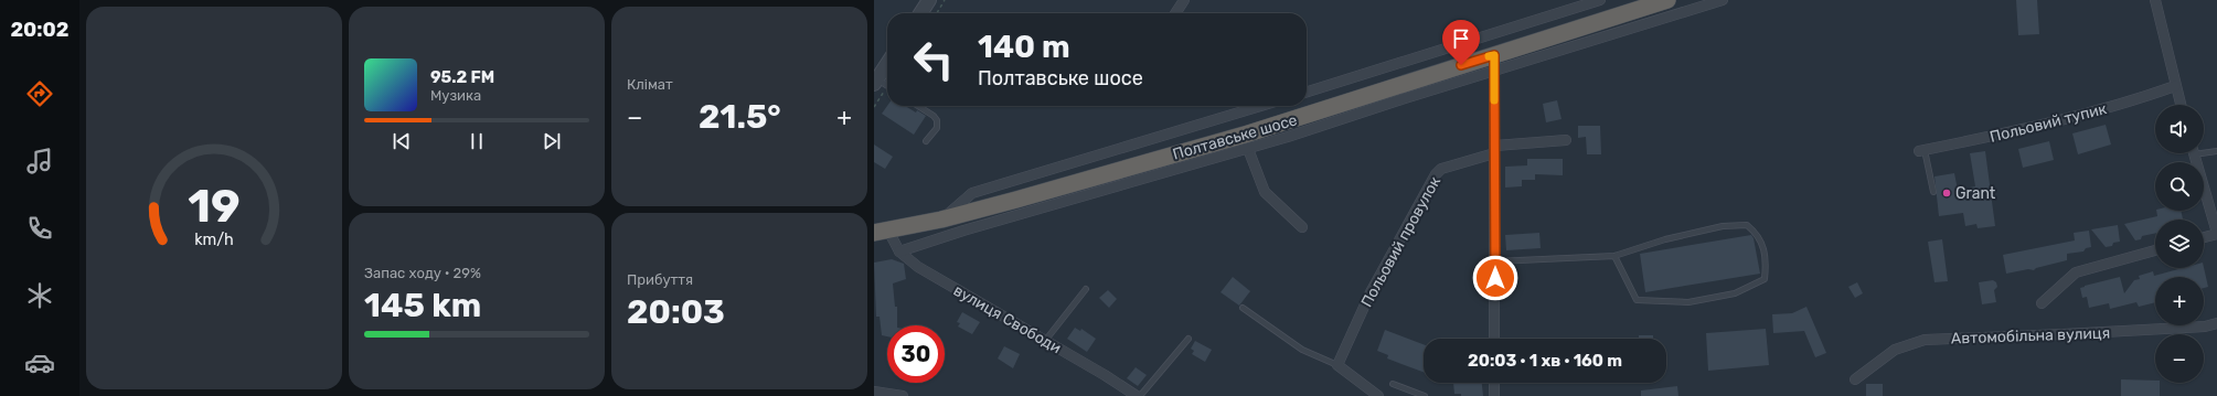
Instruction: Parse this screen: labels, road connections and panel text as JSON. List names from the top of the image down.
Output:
{
  "streets": {
    "highway": ["Полтавське шосе"],
    "street": [
      "Польовий тупик",
      "Польовий провулок",
      "вулиця Свободи",
      "Автомобільна вулиця"
    ]
  },
  "crossings": [
    ["Полтавське шосе", "вулиця Свободи"]
  ],
  "places": ["Grant"],
  "page": {
    "tabs": "20:02",
    "tile": [
      "Клімат",
      ["Запас ходу · 29%", "145 km"],
      ["Прибуття", "20:03"]
    ],
    "turn": ["140 m", "Полтавське шосе"],
    "song": ["95.2 FM", "Музика"],
    "heat": ["−", "21.5°", "+"],
    "map_buttons": ["+", "−"],
    "limit": "30",
    "trip": "20:03 · 1 хв · 160 m",
    "gauge": ["19", "km/h"]
  }
}
